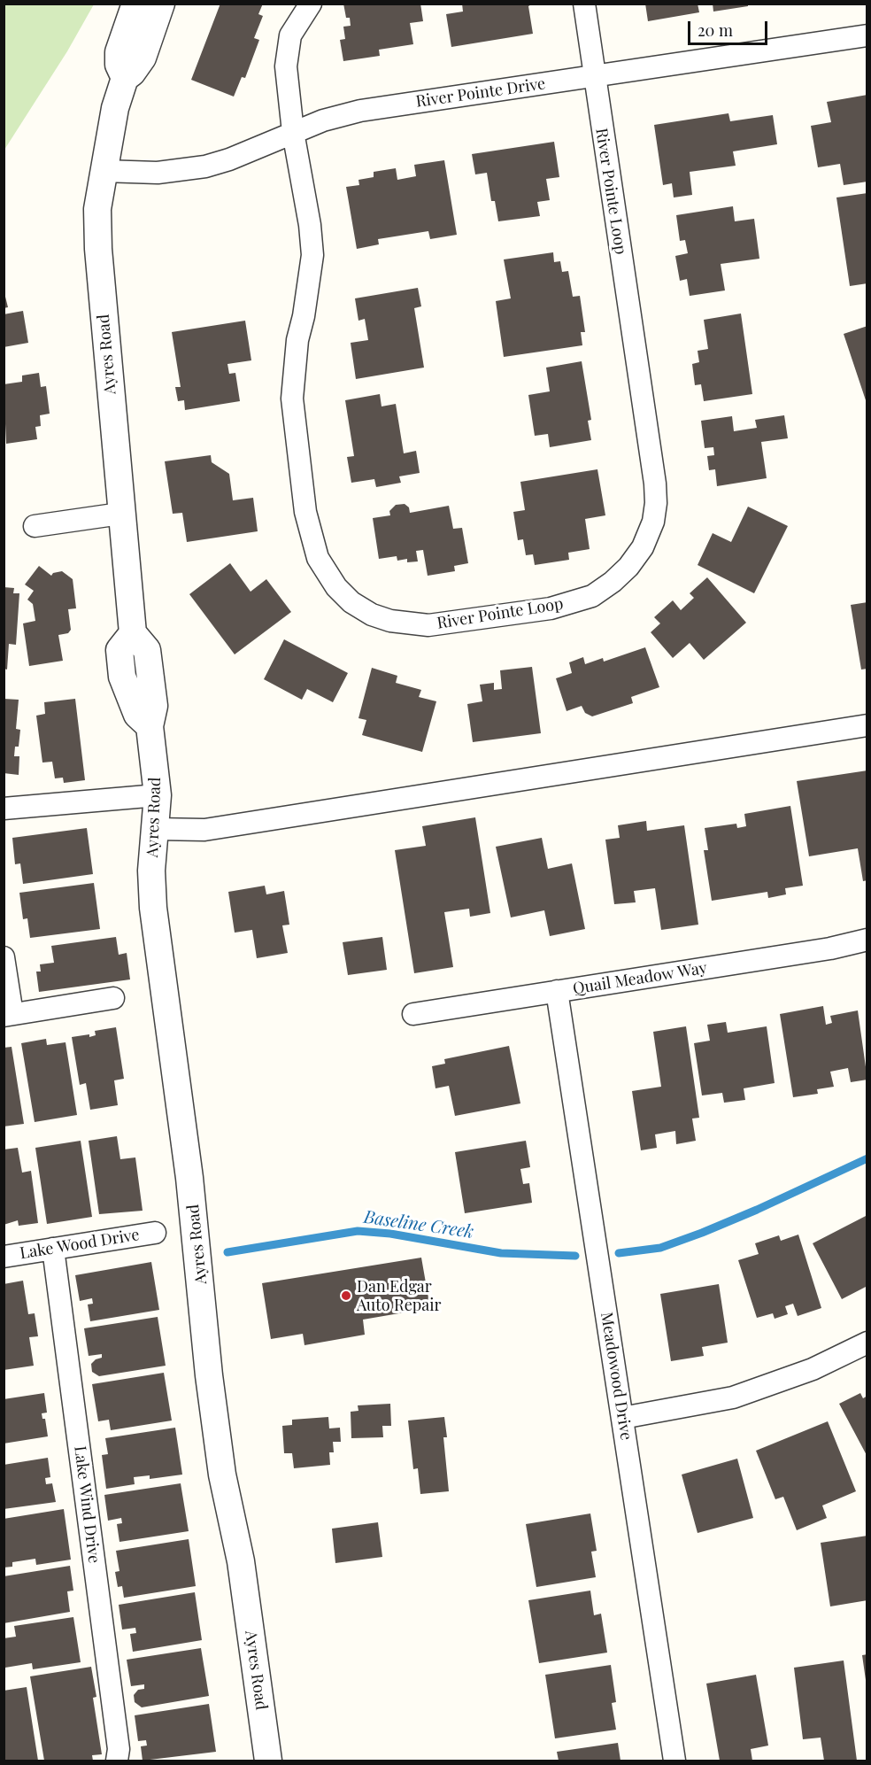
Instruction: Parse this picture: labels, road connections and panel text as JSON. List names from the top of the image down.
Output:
{
  "streets": {
    "street": [
      "River Pointe Drive",
      "River Pointe Loop",
      "Ayres Road",
      "Quail Meadow Way",
      "Lake Wood Drive",
      "Meadowood Drive",
      "Lake Wind Drive"
    ]
  },
  "crossings": [
    ["River Pointe Drive", "River Pointe Loop"],
    ["River Pointe Drive", "Ayres Road"],
    ["Quail Meadow Way", "Meadowood Drive"],
    ["Lake Wood Drive", "Lake Wind Drive"]
  ],
  "water": ["Baseline Creek"],
  "places": ["Dan Edgar Auto Repair"],
  "scale_bar": "20 m"
}
